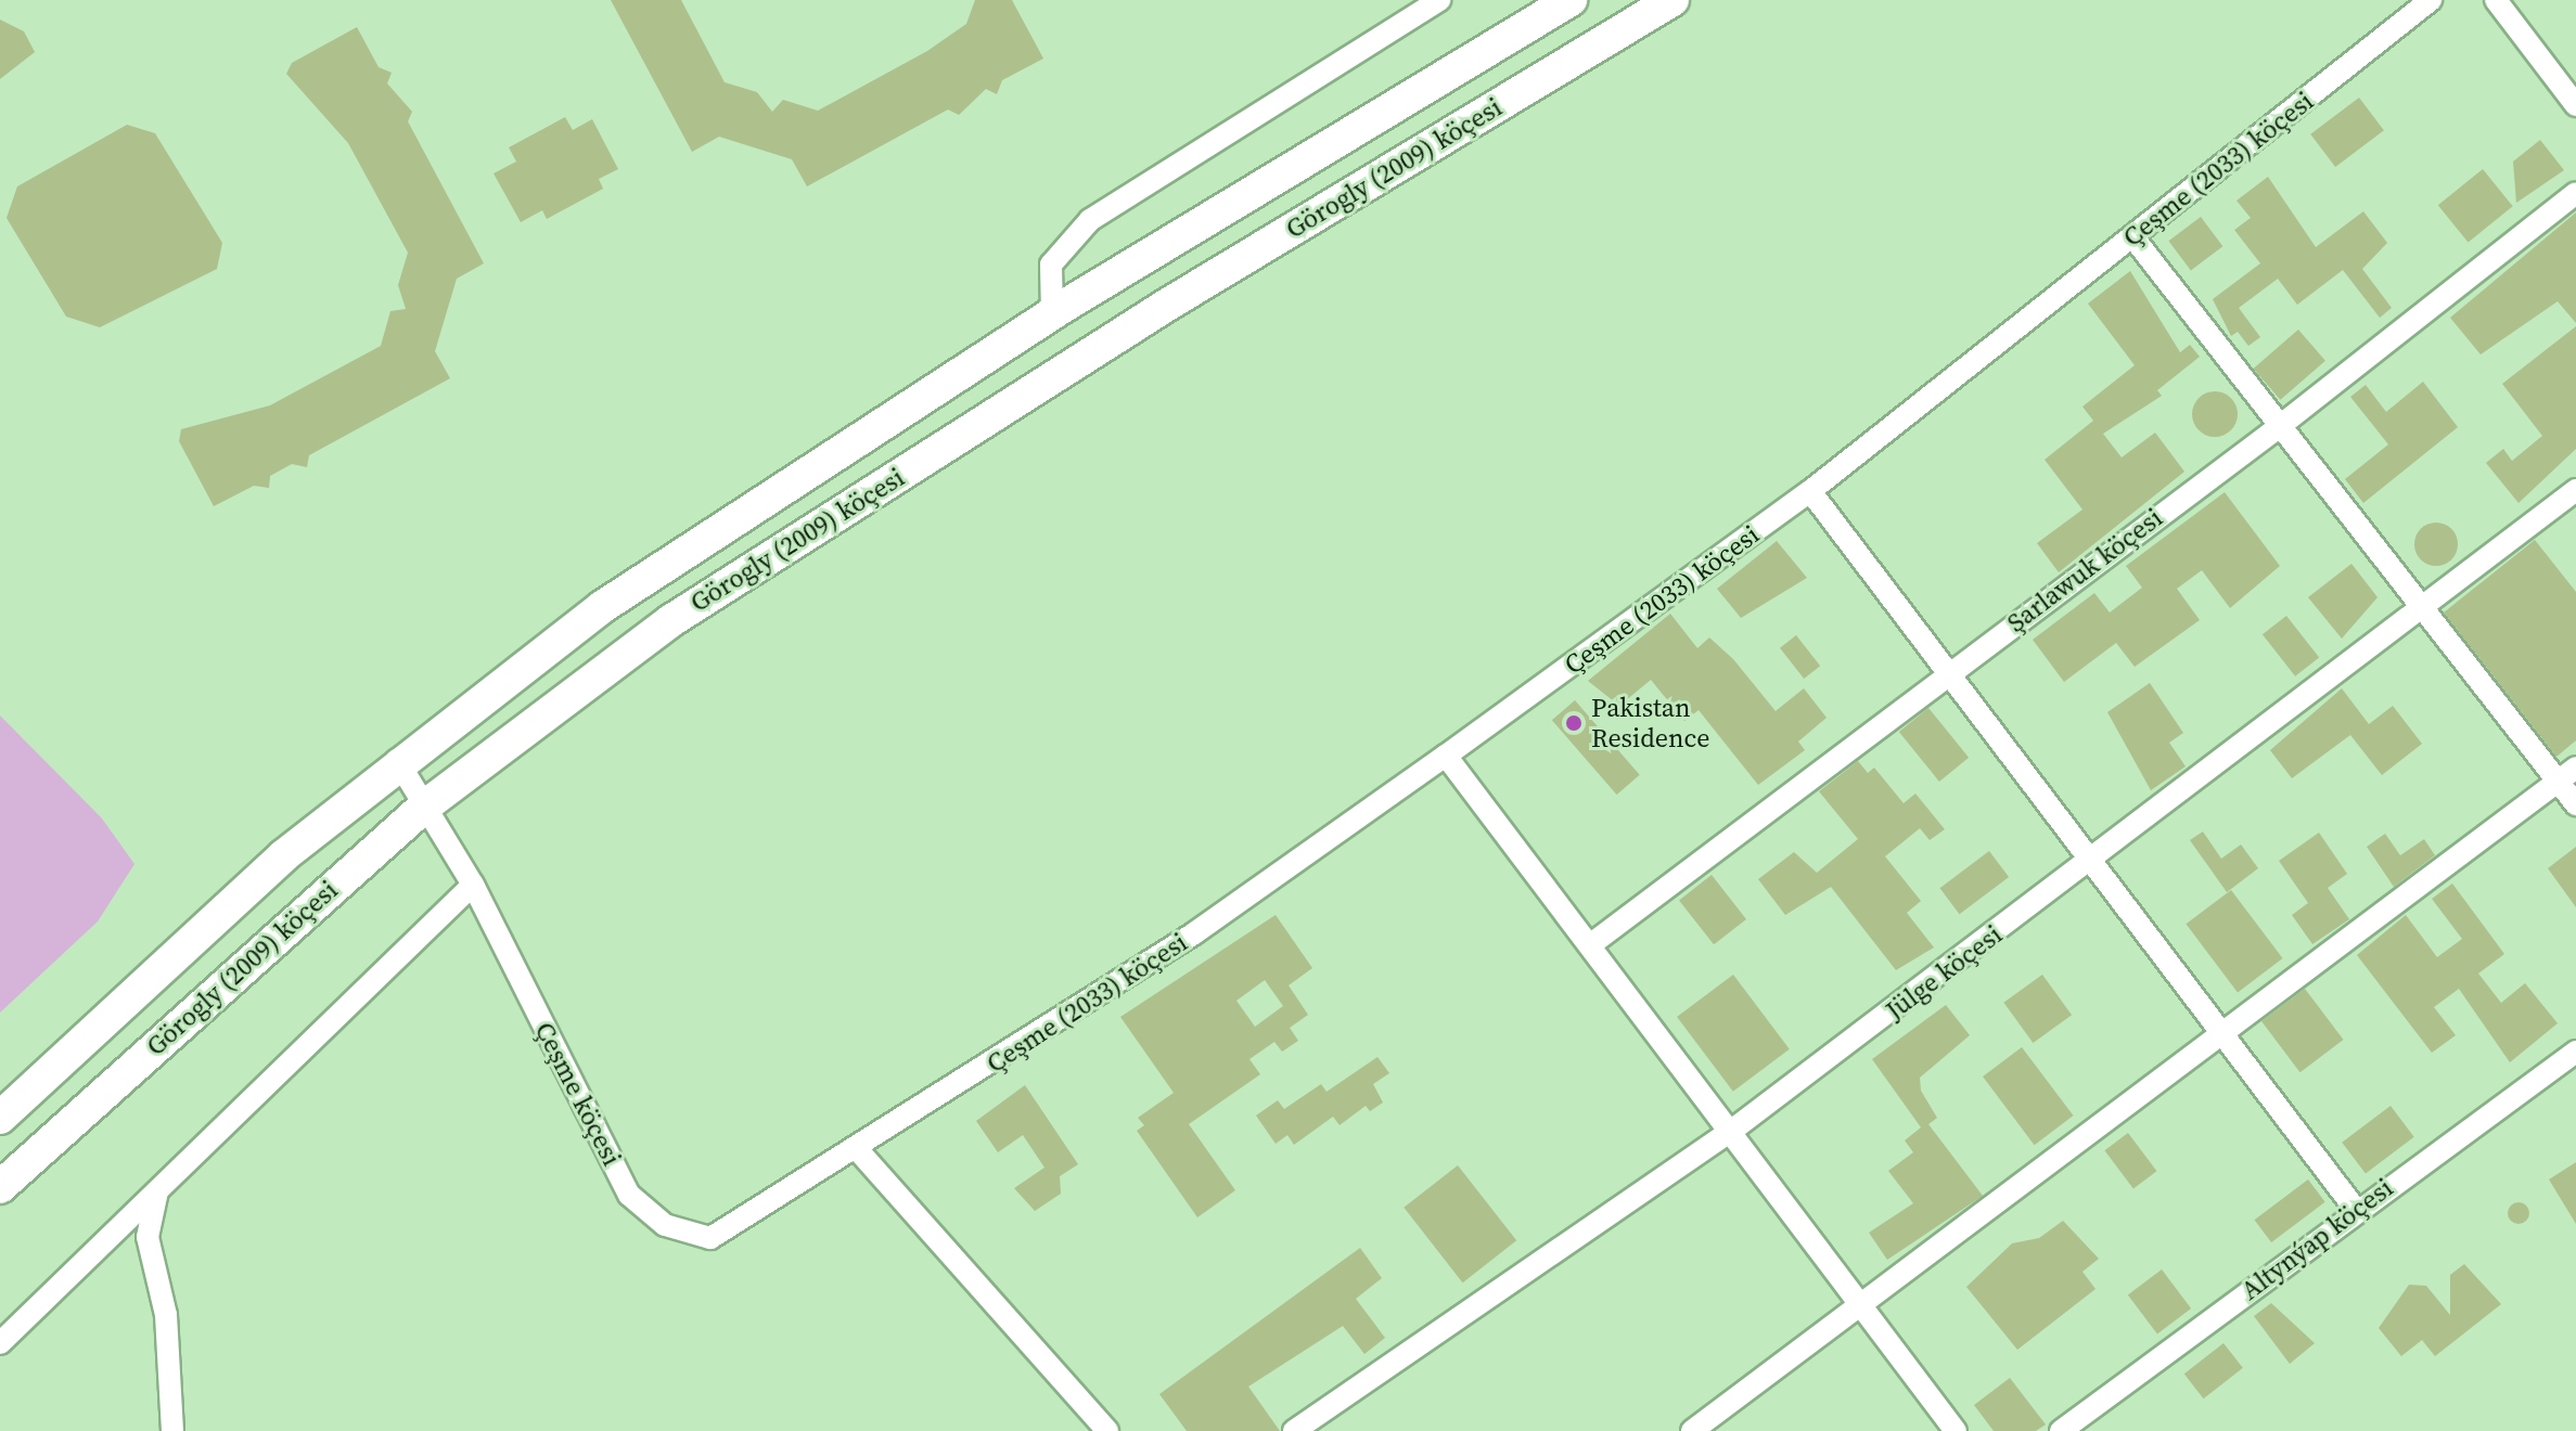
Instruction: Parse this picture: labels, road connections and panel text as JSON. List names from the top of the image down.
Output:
{
  "streets": {
    "main road": ["Görogly (2009) köçesi"],
    "street": [
      "Çeşme (2033) köçesi",
      "Şarlawuk köçesi",
      "Jülge köçesi",
      "Çeşme köçesi",
      "Altynýap köçesi"
    ]
  },
  "crossings": [
    ["Görogly (2009) köçesi", "Çeşme köçesi"],
    ["Çeşme (2033) köçesi", "Çeşme köçesi"]
  ],
  "places": ["Pakistan Residence"]
}
